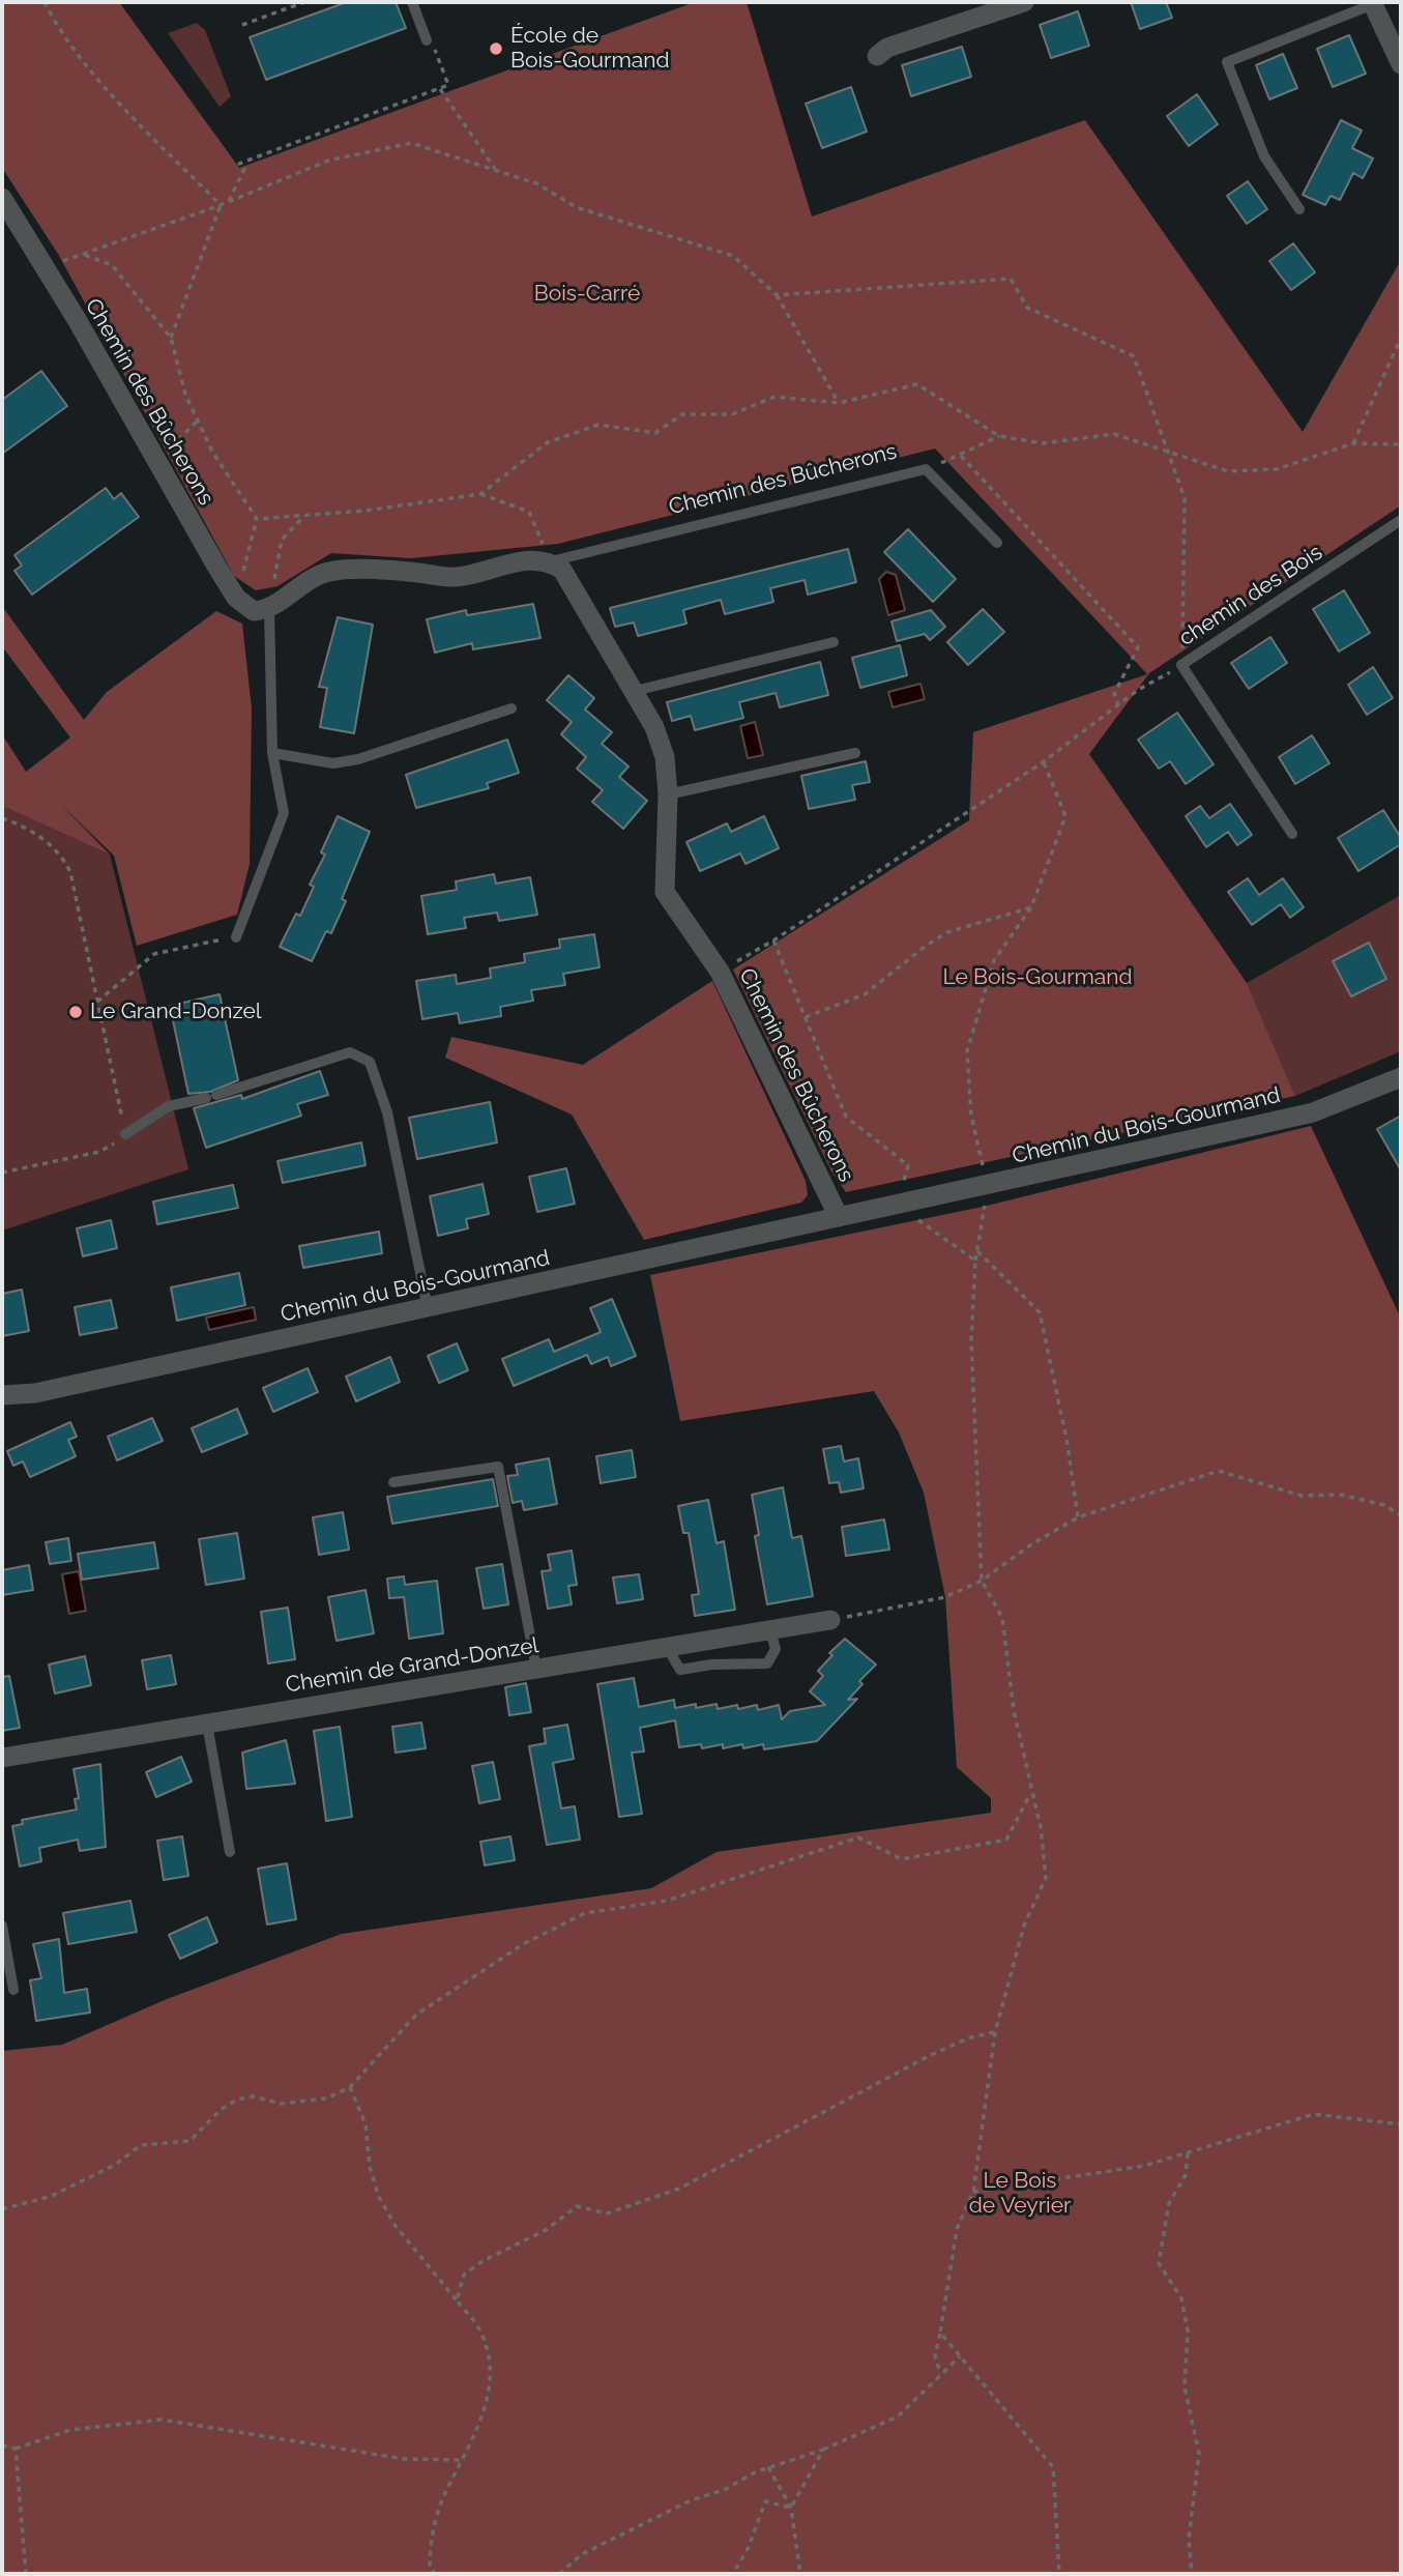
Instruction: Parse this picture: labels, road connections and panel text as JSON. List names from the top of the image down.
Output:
{
  "streets": {
    "street": ["Chemin des Bûcherons", "Chemin du Bois-Gourmand", "Chemin de Grand-Donzel"],
    "lane": ["chemin des Bois"]
  },
  "crossings": [
    ["Chemin des Bûcherons", "Chemin du Bois-Gourmand"]
  ],
  "parks": ["Bois-Carré", "Le Bois-Gourmand", "Le Bois de Veyrier"],
  "places": ["École de Bois-Gourmand", "Le Grand-Donzel"]
}
